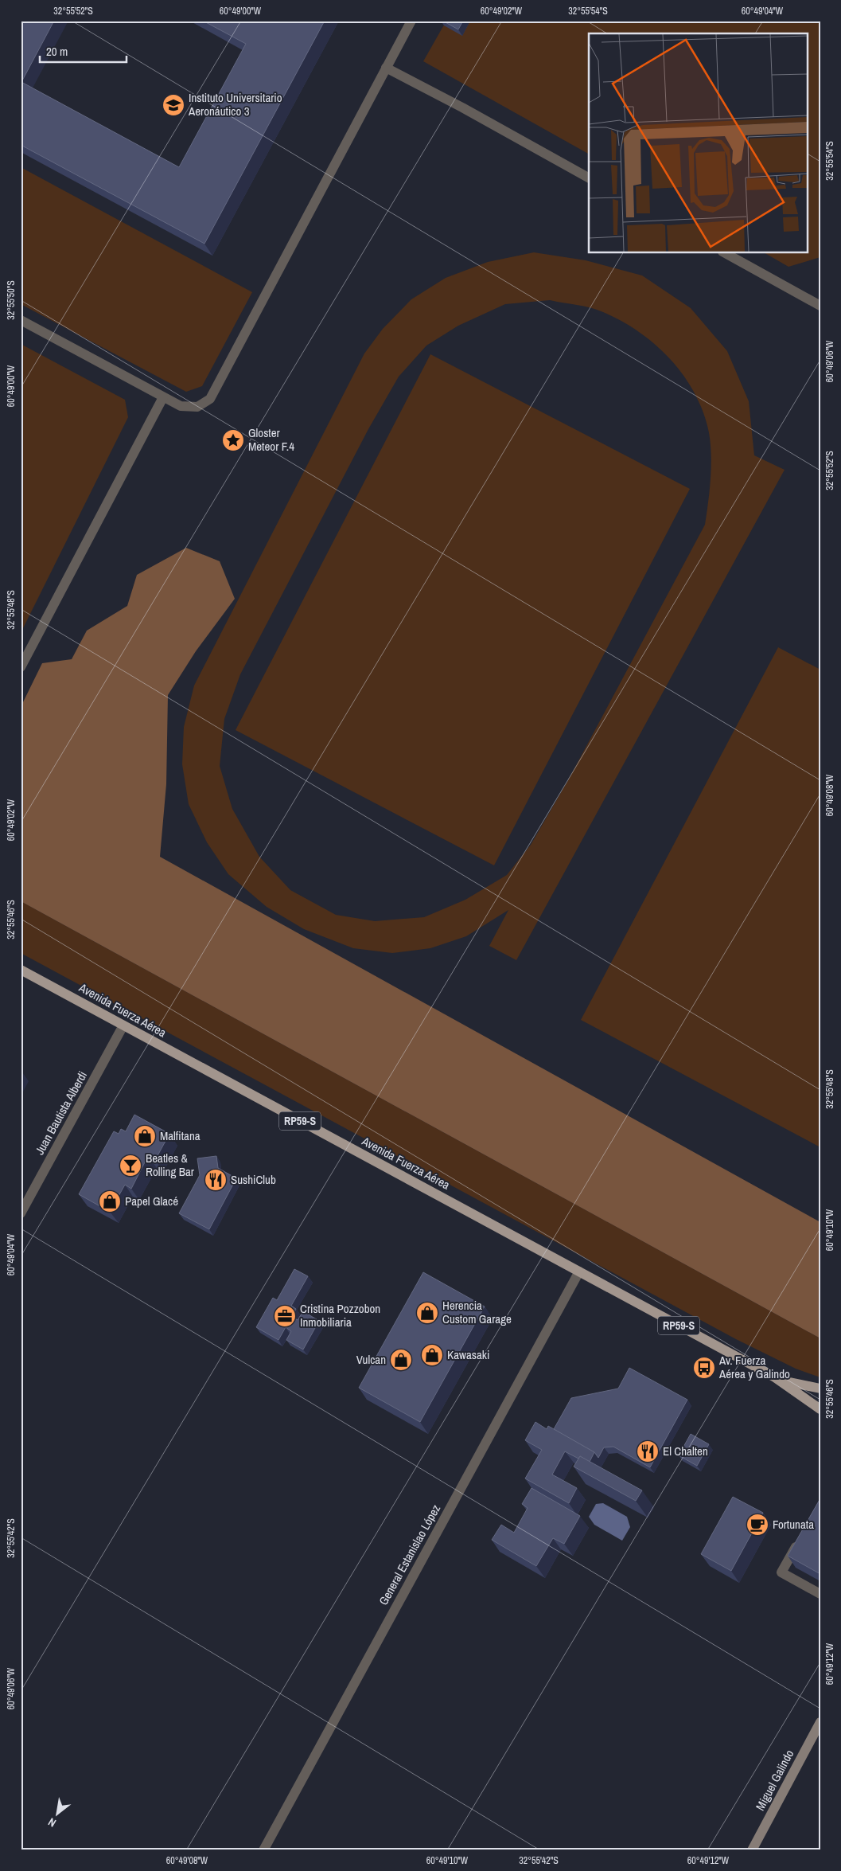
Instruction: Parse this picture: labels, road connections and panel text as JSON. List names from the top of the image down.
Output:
{
  "streets": {
    "main road": ["Avenida Fuerza Aérea", "RP59-S", "Miguel Galindo"],
    "street": ["Juan Bautista Alberdi", "General Estanislao López"]
  },
  "crossings": [
    ["Avenida Fuerza Aérea", "Juan Bautista Alberdi"],
    ["Avenida Fuerza Aérea", "General Estanislao López"]
  ],
  "places": {
    "school or university": ["Instituto Universitario Aeronáutico 3"],
    "place": ["Gloster Meteor F.4"],
    "shop": [
      "Malfitana",
      "Papel Glacé",
      "Herencia Custom Garage",
      "Kawasaki",
      "Vulcan"
    ],
    "bar": ["Beatles & Rolling Bar"],
    "restaurant": ["SushiClub", "El Chalten"],
    "office": ["Cristina Pozzobon Inmobiliaria"],
    "bus stop": ["Av. Fuerza Aérea y Galindo"],
    "cafe": ["Fortunata"]
  },
  "scale_bar": "20 m",
  "north": "bottom left",
  "coordinates": [
    "32°55'52\"S",
    "60°49'00\"W",
    "60°49'02\"W",
    "32°55'54\"S",
    "60°49'04\"W",
    "32°55'50\"S",
    "60°49'06\"W",
    "32°55'48\"S",
    "60°49'08\"W",
    "32°55'46\"S",
    "60°49'10\"W",
    "32°55'42\"S",
    "60°49'12\"W"
  ]
}
